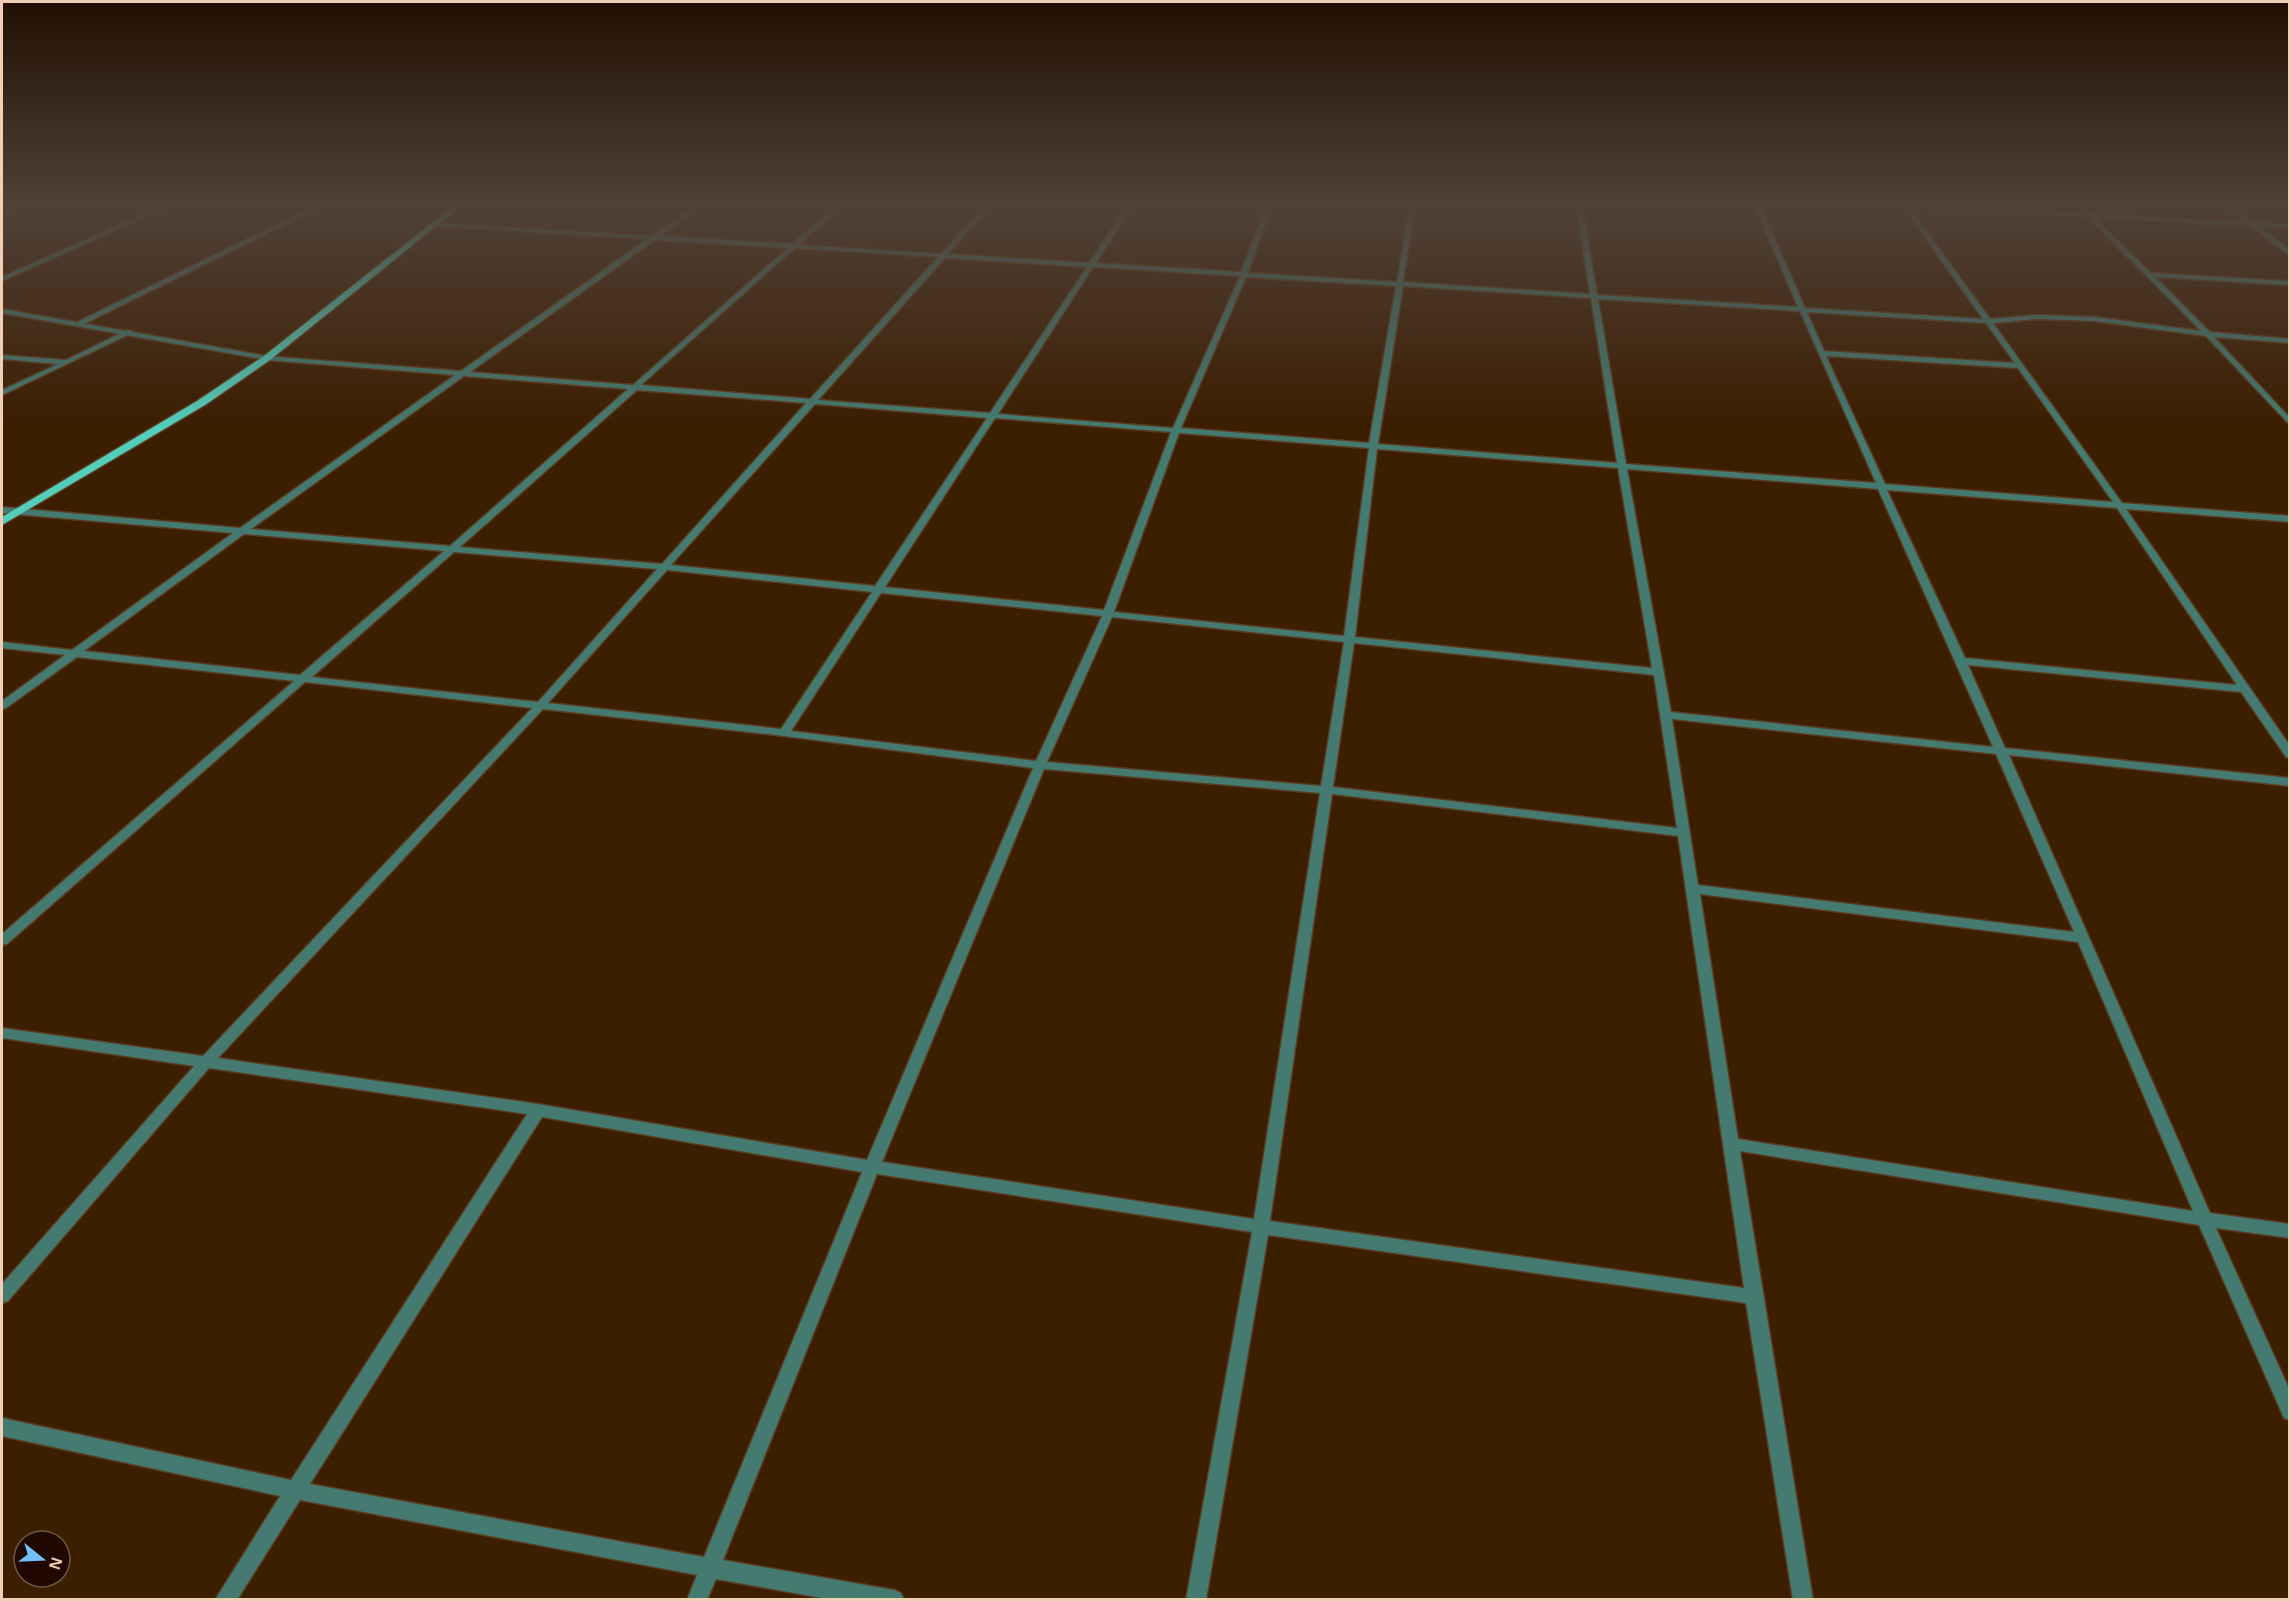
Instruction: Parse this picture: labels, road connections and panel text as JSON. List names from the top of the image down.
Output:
{
  "north": "right"
}
